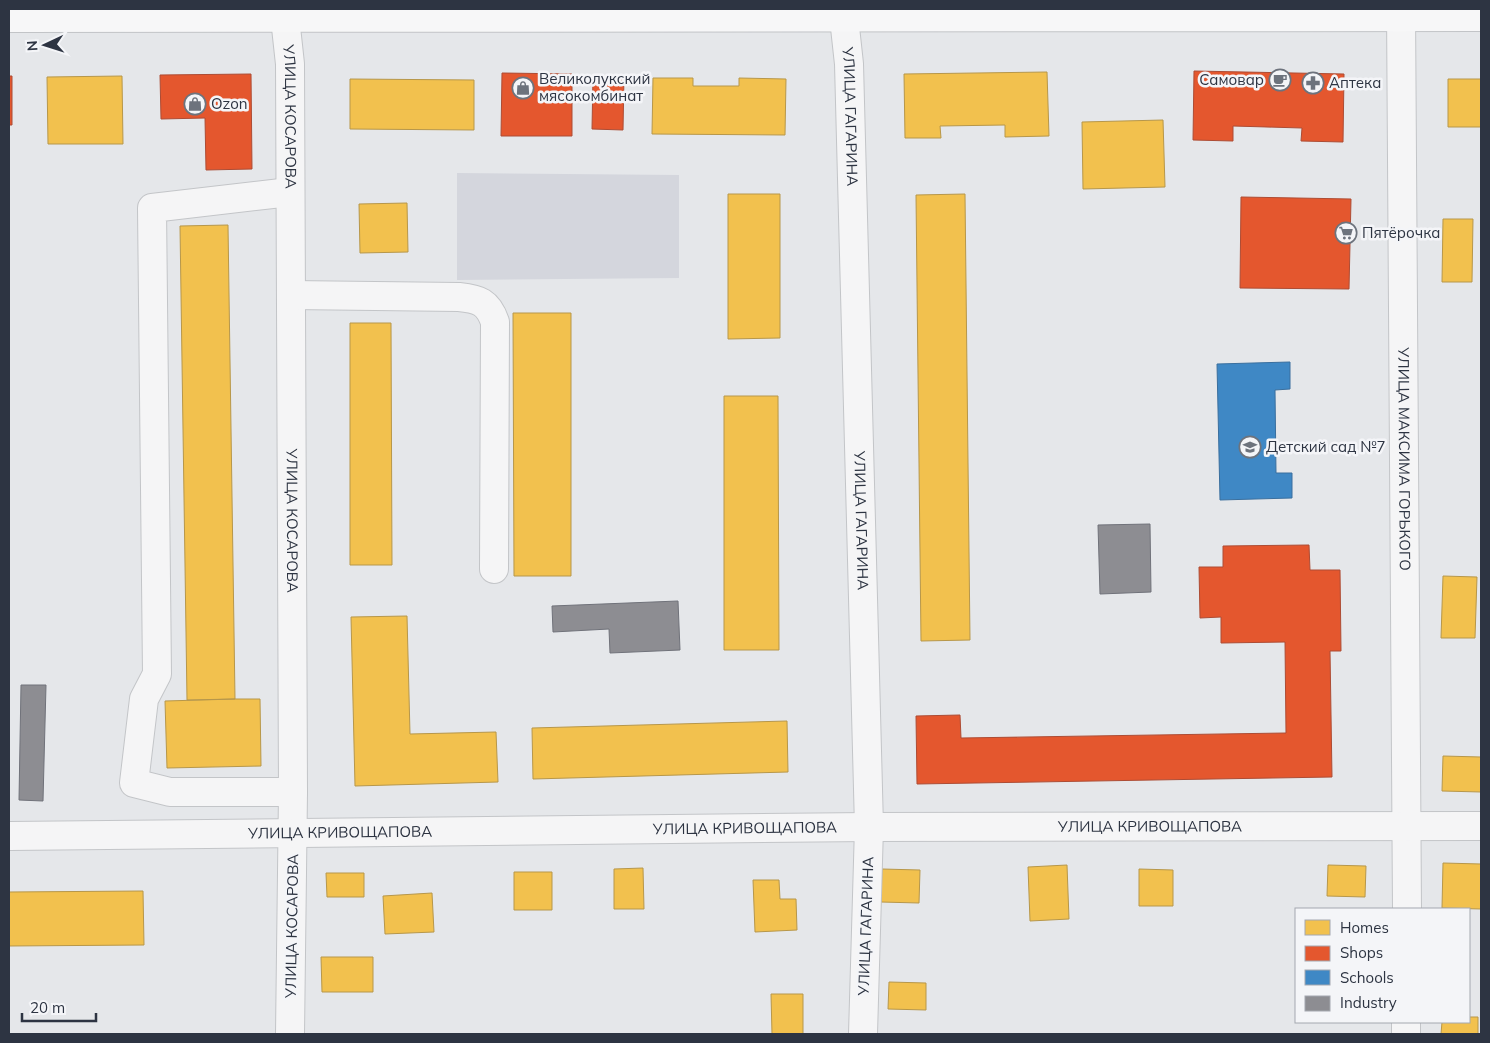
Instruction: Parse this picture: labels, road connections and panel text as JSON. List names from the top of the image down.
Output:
{
  "streets": {
    "street": [
      "УЛИЦА КОСАРОВА",
      "УЛИЦА ГАГАРИНА",
      "УЛИЦА МАКСИМА ГОРЬКОГО",
      "УЛИЦА КРИВОЩАПОВА"
    ]
  },
  "crossings": [
    ["УЛИЦА КОСАРОВА", "УЛИЦА КРИВОЩАПОВА"],
    ["УЛИЦА ГАГАРИНА", "УЛИЦА КРИВОЩАПОВА"],
    ["УЛИЦА МАКСИМА ГОРЬКОГО", "УЛИЦА КРИВОЩАПОВА"]
  ],
  "places": {
    "cafe": ["Самовар"],
    "pharmacy": ["Аптека"],
    "shop": ["Великолукский мясокомбинат", "Ozon"],
    "supermarket": ["Пятёрочка"],
    "school or university": ["Детский сад №7"]
  },
  "legend": [
    "Homes",
    "Shops",
    "Schools",
    "Industry"
  ],
  "scale_bar": "20 m",
  "north": "left"
}
